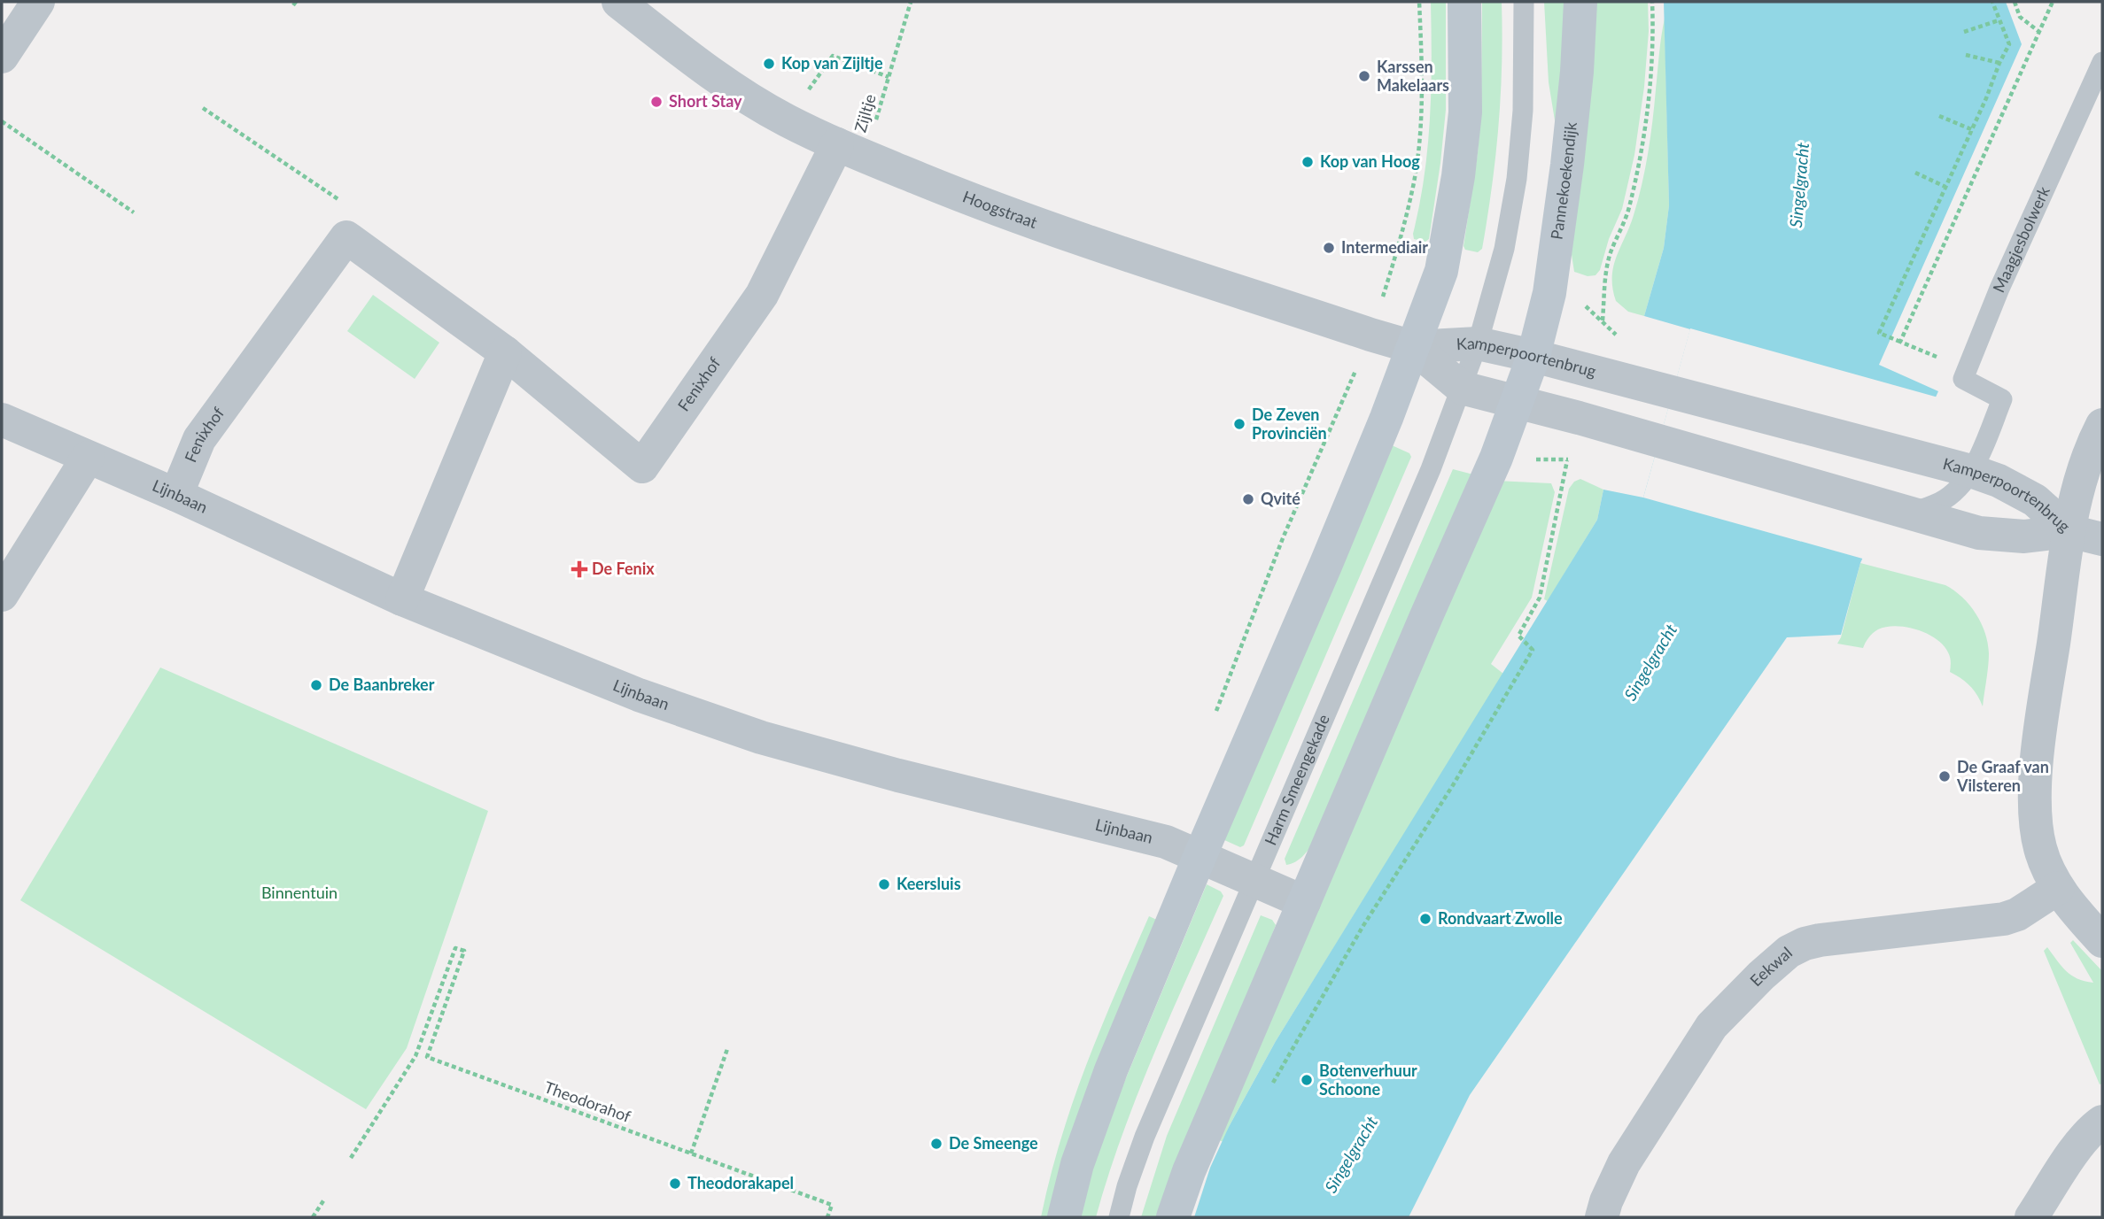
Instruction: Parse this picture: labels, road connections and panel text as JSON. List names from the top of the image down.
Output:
{
  "streets": {
    "main road": ["Pannekoekendijk"],
    "street": [
      "Hoogstraat",
      "Kamperpoortenbrug",
      "Fenixhof",
      "Lijnbaan",
      "Eekwal"
    ],
    "lane": ["Maagjesbolwerk", "Harm Smeengekade"],
    "path": ["Zijltje", "Theodorahof"]
  },
  "crossings": [
    ["Zijltje", "Hoogstraat"],
    ["Zijltje", "Fenixhof"],
    ["Pannekoekendijk", "Kamperpoortenbrug"],
    ["Hoogstraat", "Kamperpoortenbrug"],
    ["Hoogstraat", "Fenixhof"],
    ["Kamperpoortenbrug", "Harm Smeengekade"],
    ["Fenixhof", "Lijnbaan"],
    ["Lijnbaan", "Harm Smeengekade"]
  ],
  "water": ["Singelgracht"],
  "parks": ["Binnentuin"],
  "places": {
    "other": [
      "Kop van Zijltje",
      "Karssen Makelaars",
      "Short Stay",
      "Kop van Hoog",
      "Intermediair",
      "De Zeven Provinciën",
      "Qvité",
      "De Baanbreker",
      "De Graaf van Vilsteren",
      "Keersluis",
      "Rondvaart Zwolle",
      "Botenverhuur Schoone",
      "De Smeenge",
      "Theodorakapel"
    ],
    "health": ["De Fenix"]
  }
}
